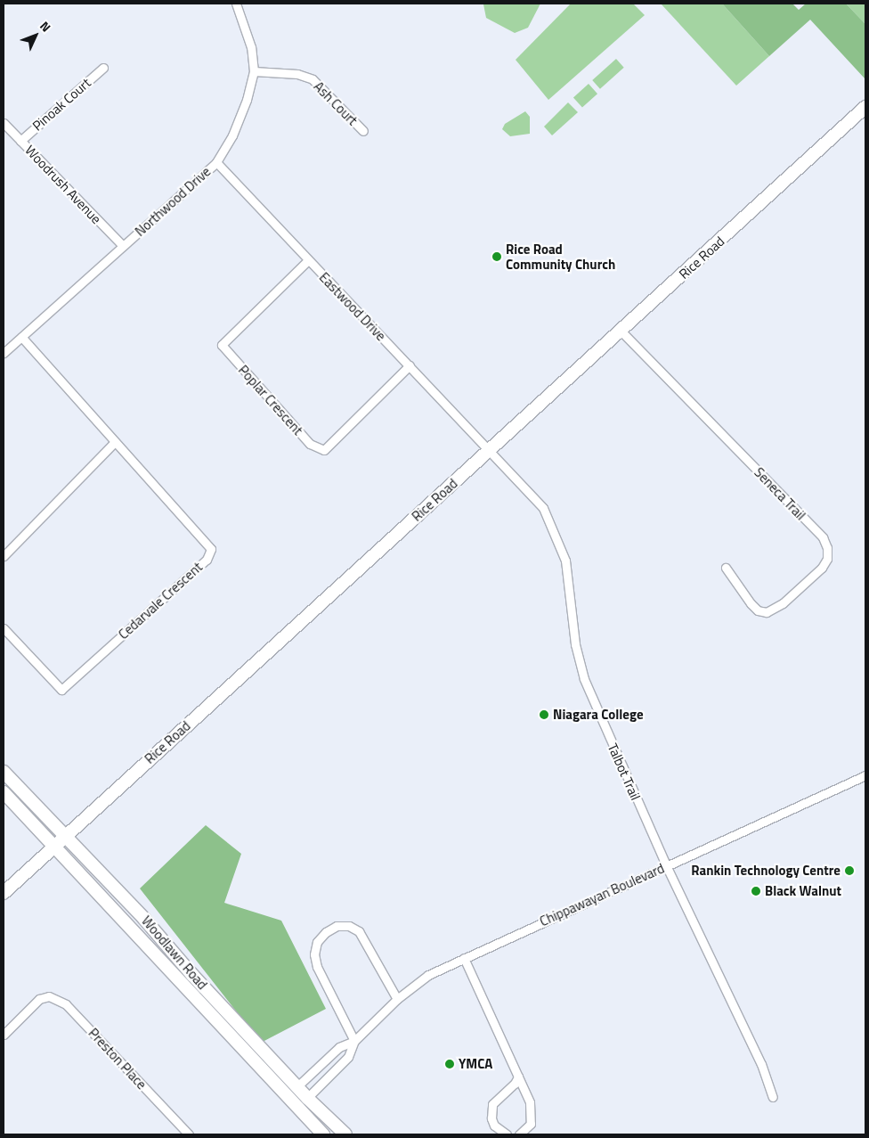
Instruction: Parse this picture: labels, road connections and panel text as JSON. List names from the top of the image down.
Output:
{
  "streets": {
    "street": [
      "Ash Court",
      "Pinoak Court",
      "Woodrush Avenue",
      "Northwood Drive",
      "Rice Road",
      "Eastwood Drive",
      "Poplar Crescent",
      "Seneca Trail",
      "Cedarvale Crescent",
      "Talbot Trail",
      "Chippawayan Boulevard",
      "Woodlawn Road",
      "Preston Place"
    ]
  },
  "crossings": [
    ["Ash Court", "Northwood Drive"],
    ["Pinoak Court", "Woodrush Avenue"],
    ["Woodrush Avenue", "Northwood Drive"],
    ["Northwood Drive", "Eastwood Drive"],
    ["Northwood Drive", "Cedarvale Crescent"],
    ["Rice Road", "Eastwood Drive"],
    ["Rice Road", "Seneca Trail"],
    ["Rice Road", "Talbot Trail"],
    ["Rice Road", "Woodlawn Road"],
    ["Eastwood Drive", "Poplar Crescent"],
    ["Eastwood Drive", "Talbot Trail"],
    ["Talbot Trail", "Chippawayan Boulevard"],
    ["Chippawayan Boulevard", "Woodlawn Road"]
  ],
  "places": [
    "Rice Road Community Church",
    "Niagara College",
    "Rankin Technology Centre",
    "Black Walnut",
    "YMCA"
  ],
  "north": "top right"
}
